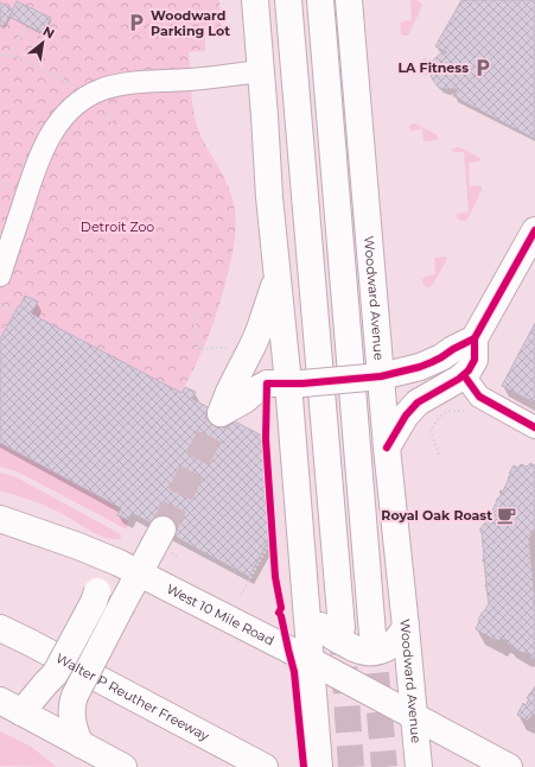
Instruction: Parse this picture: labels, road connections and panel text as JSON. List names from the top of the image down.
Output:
{
  "streets": {
    "main road": ["Woodward Avenue", "West 10 Mile Road", "Walter P Reuther Freeway"]
  },
  "crossings": [
    ["Woodward Avenue", "West 10 Mile Road"]
  ],
  "parks": ["Detroit Zoo"],
  "places": {
    "parking": ["Woodward Parking Lot", "LA Fitness"],
    "cafe": ["Royal Oak Roast"]
  },
  "north": "top right"
}
